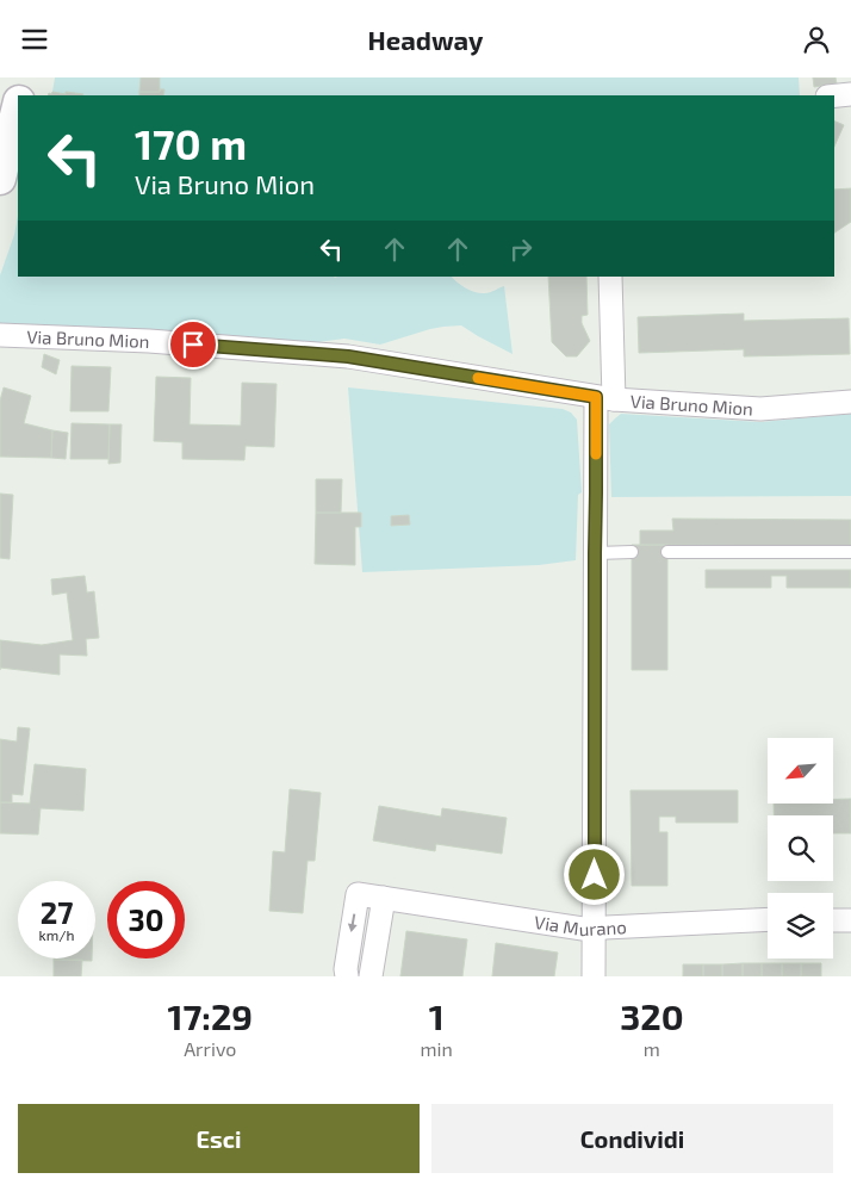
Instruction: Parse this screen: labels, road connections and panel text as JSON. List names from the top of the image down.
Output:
{
  "streets": {
    "street": ["Via Bruno Mion", "Via Murano"]
  },
  "north": "bottom left",
  "page": {
    "header": "Headway",
    "turn": ["170 m", "Via Bruno Mion"],
    "speed": "27 km/h",
    "limit": "30",
    "eta": [
      "17:29",
      "Arrivo",
      "1",
      "min",
      "320",
      "m"
    ],
    "buttons": ["Esci", "Condividi"]
  }
}
